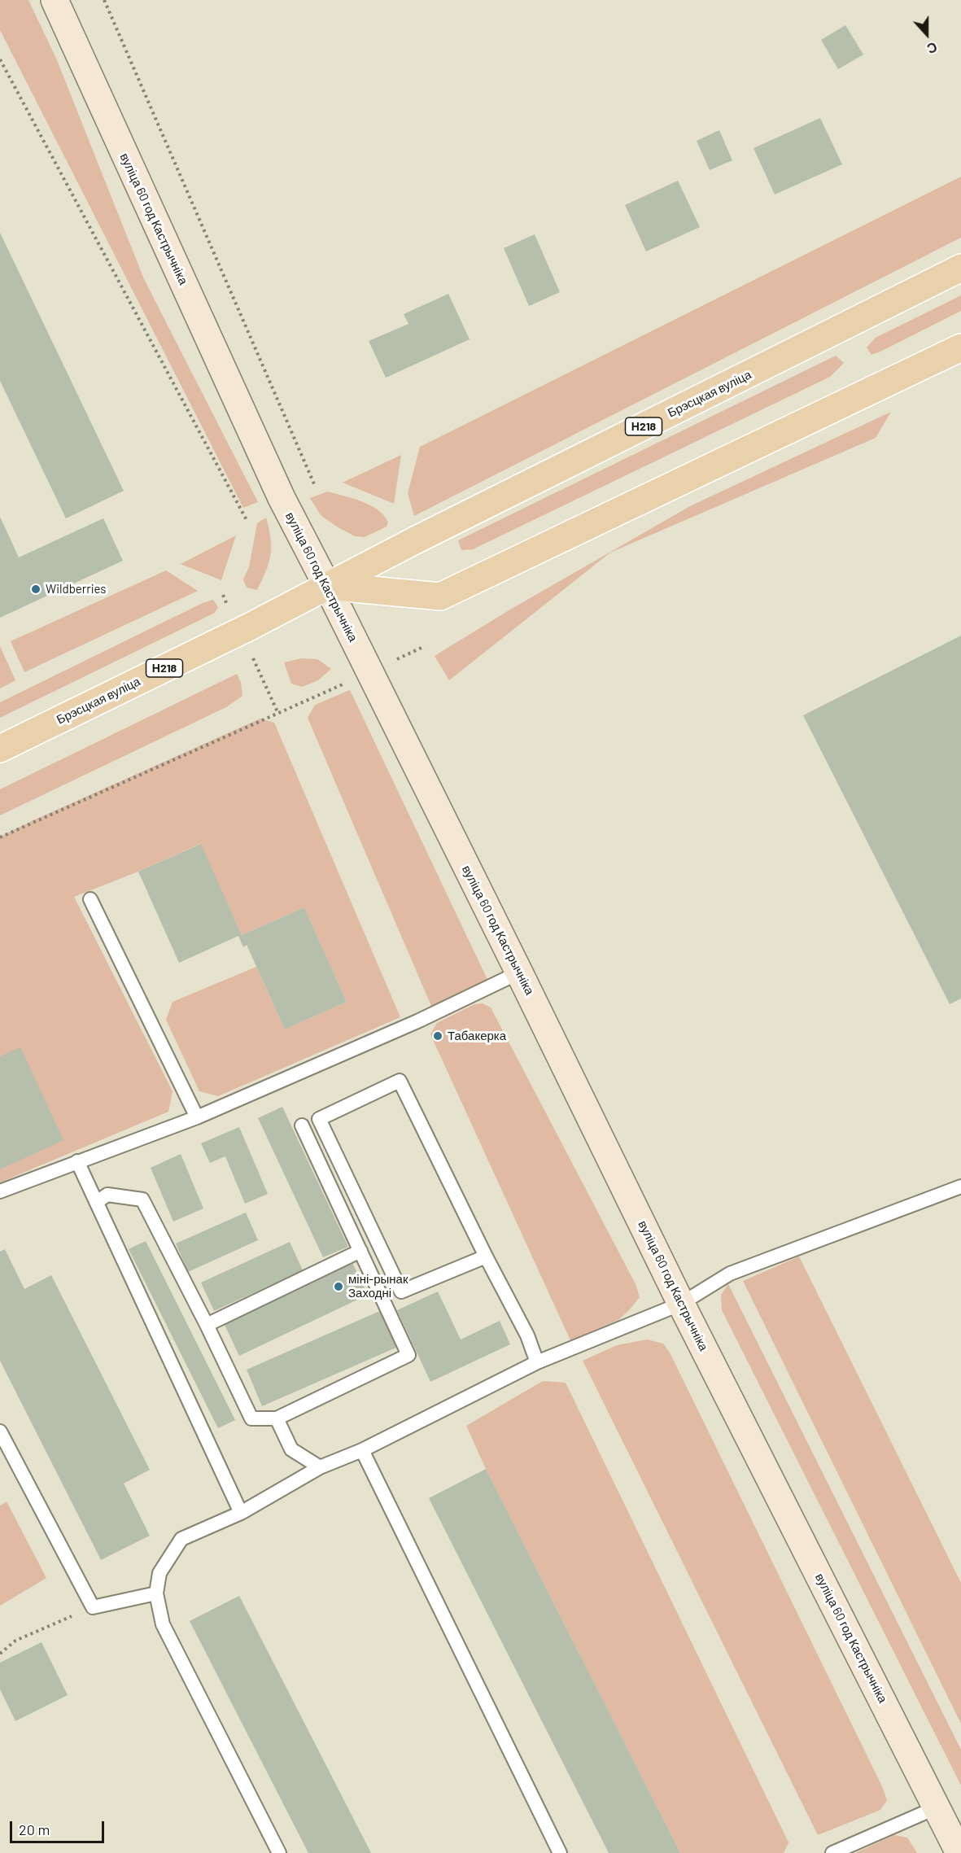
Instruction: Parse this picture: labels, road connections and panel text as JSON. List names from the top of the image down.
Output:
{
  "streets": {
    "main road": ["Брэсцкая вуліца", "Н218"],
    "street": ["вуліца 60 год Кастрычніка"]
  },
  "crossings": [
    ["вуліца 60 год Кастрычніка", "Брэсцкая вуліца"]
  ],
  "places": ["Wildberries", "Табакерка", "міні-рынак Заходні"],
  "scale_bar": "20 m",
  "north": "bottom"
}
